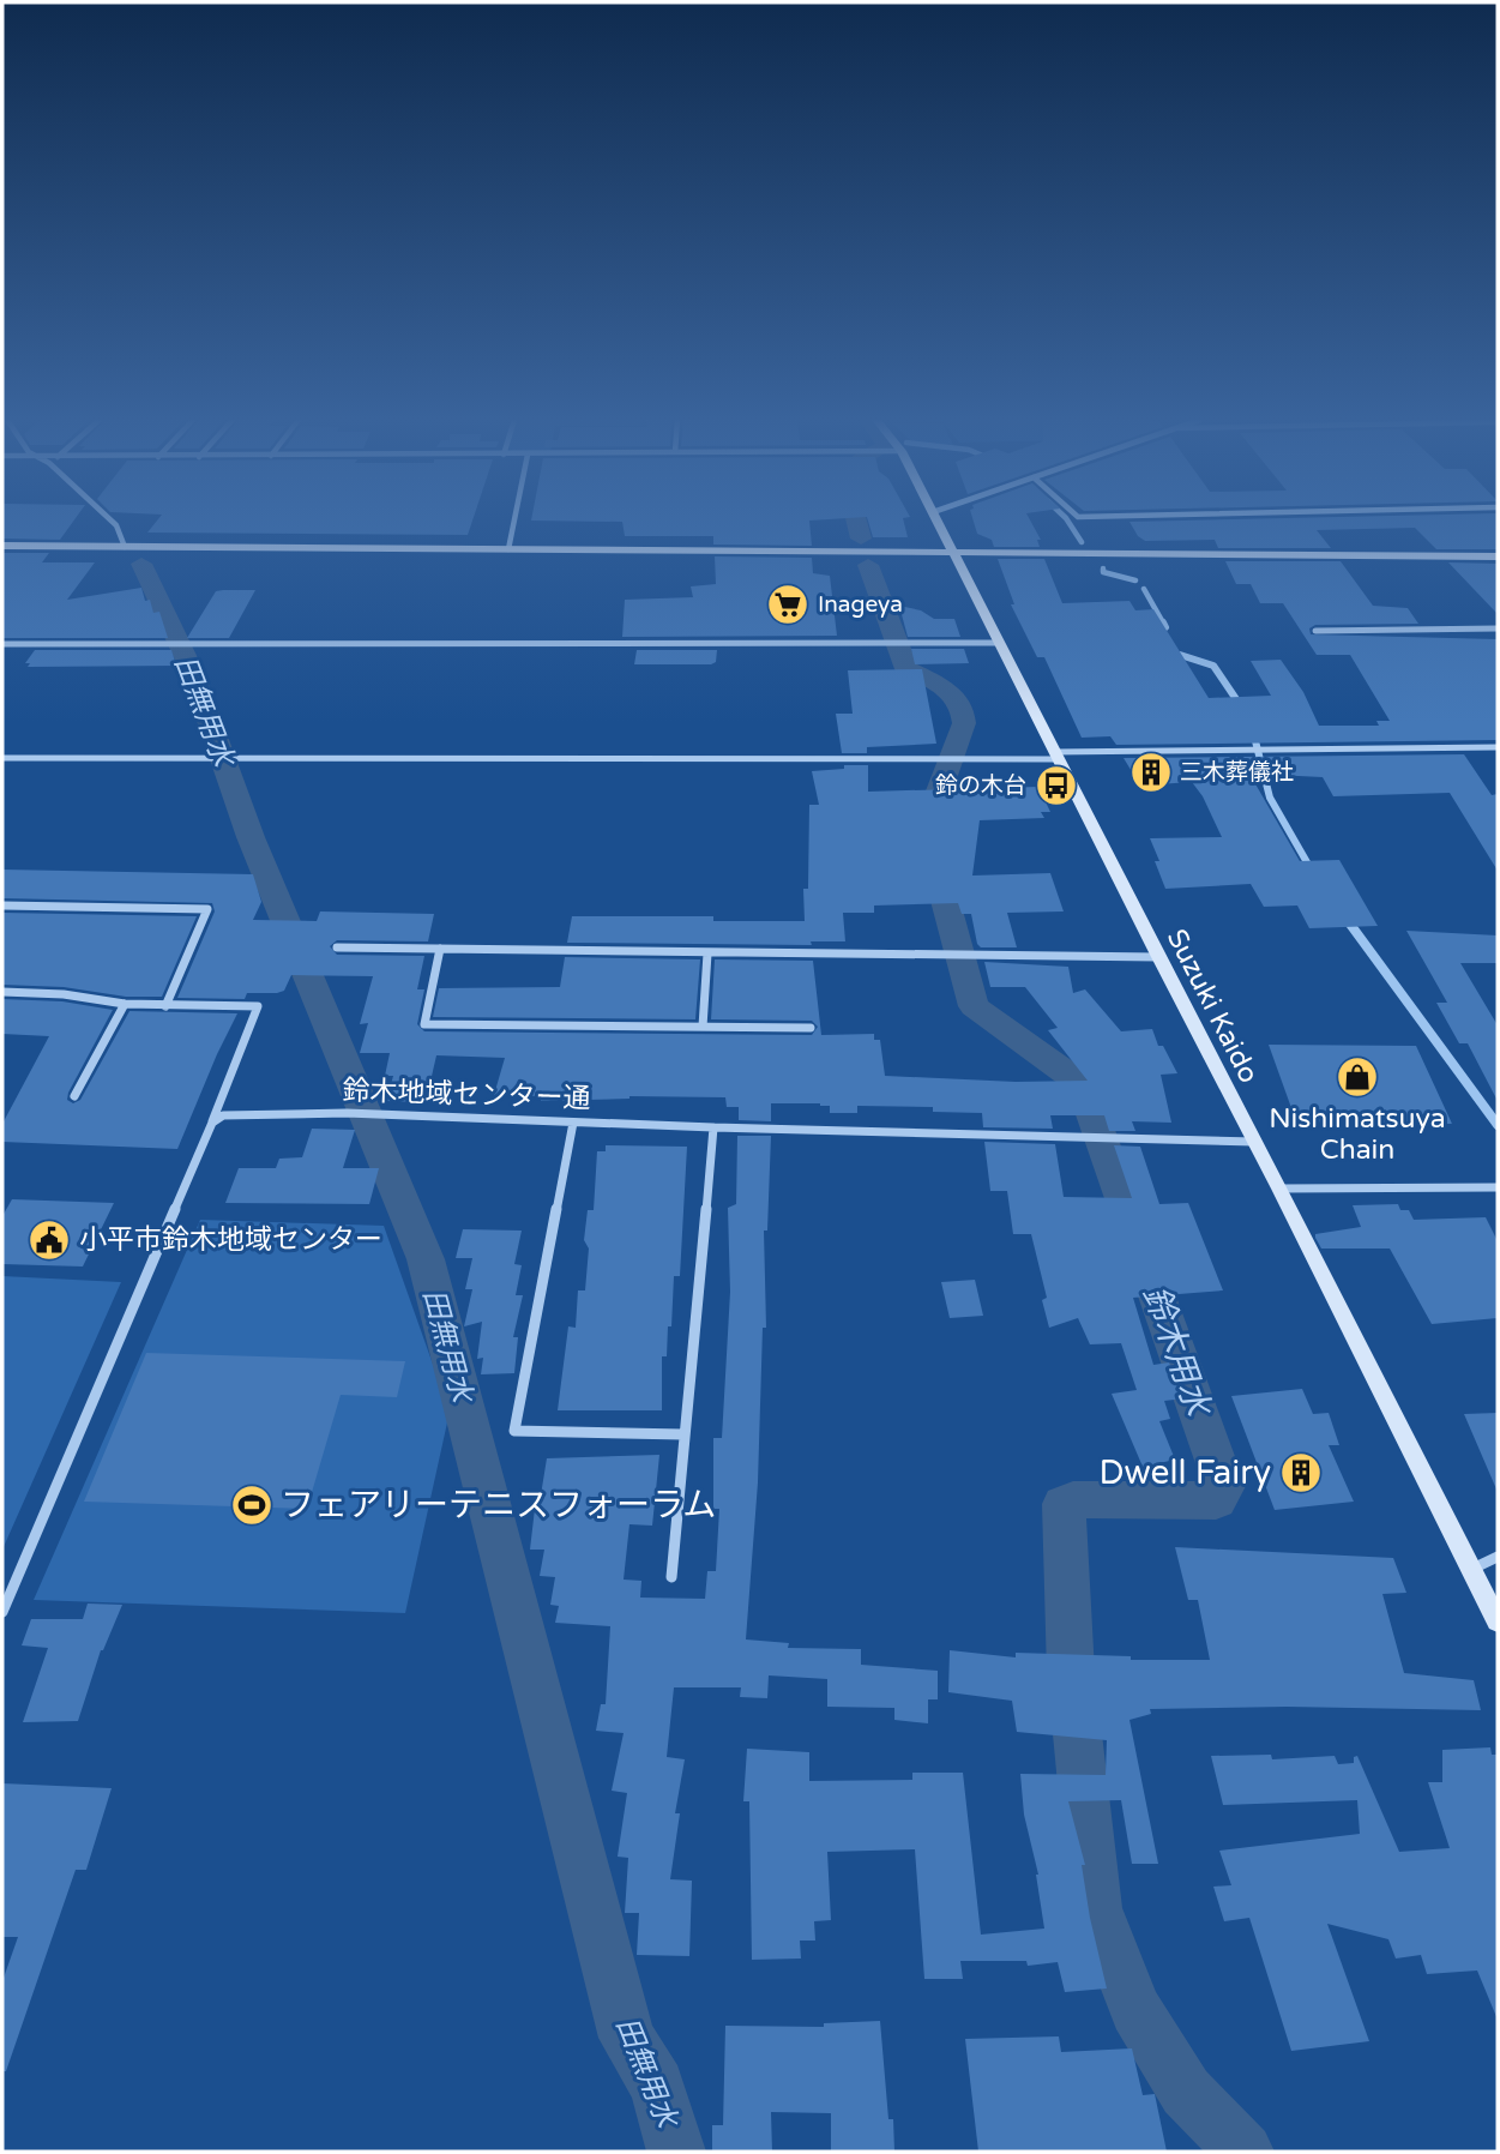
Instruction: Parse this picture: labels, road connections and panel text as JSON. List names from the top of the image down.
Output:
{
  "streets": {
    "main road": ["Suzuki Kaido"],
    "street": ["鈴木地域センター通"]
  },
  "crossings": [
    ["Suzuki Kaido", "鈴木地域センター通"]
  ],
  "water": ["田無用水", "鈴木用水"],
  "places": {
    "supermarket": ["Inageya"],
    "building": ["三木葬儀社", "Dwell Fairy"],
    "bus stop": ["鈴の木台"],
    "shop": ["Nishimatsuya Chain"],
    "public building": ["小平市鈴木地域センター"],
    "sports": ["フェアリーテニスフォーラム"]
  }
}
